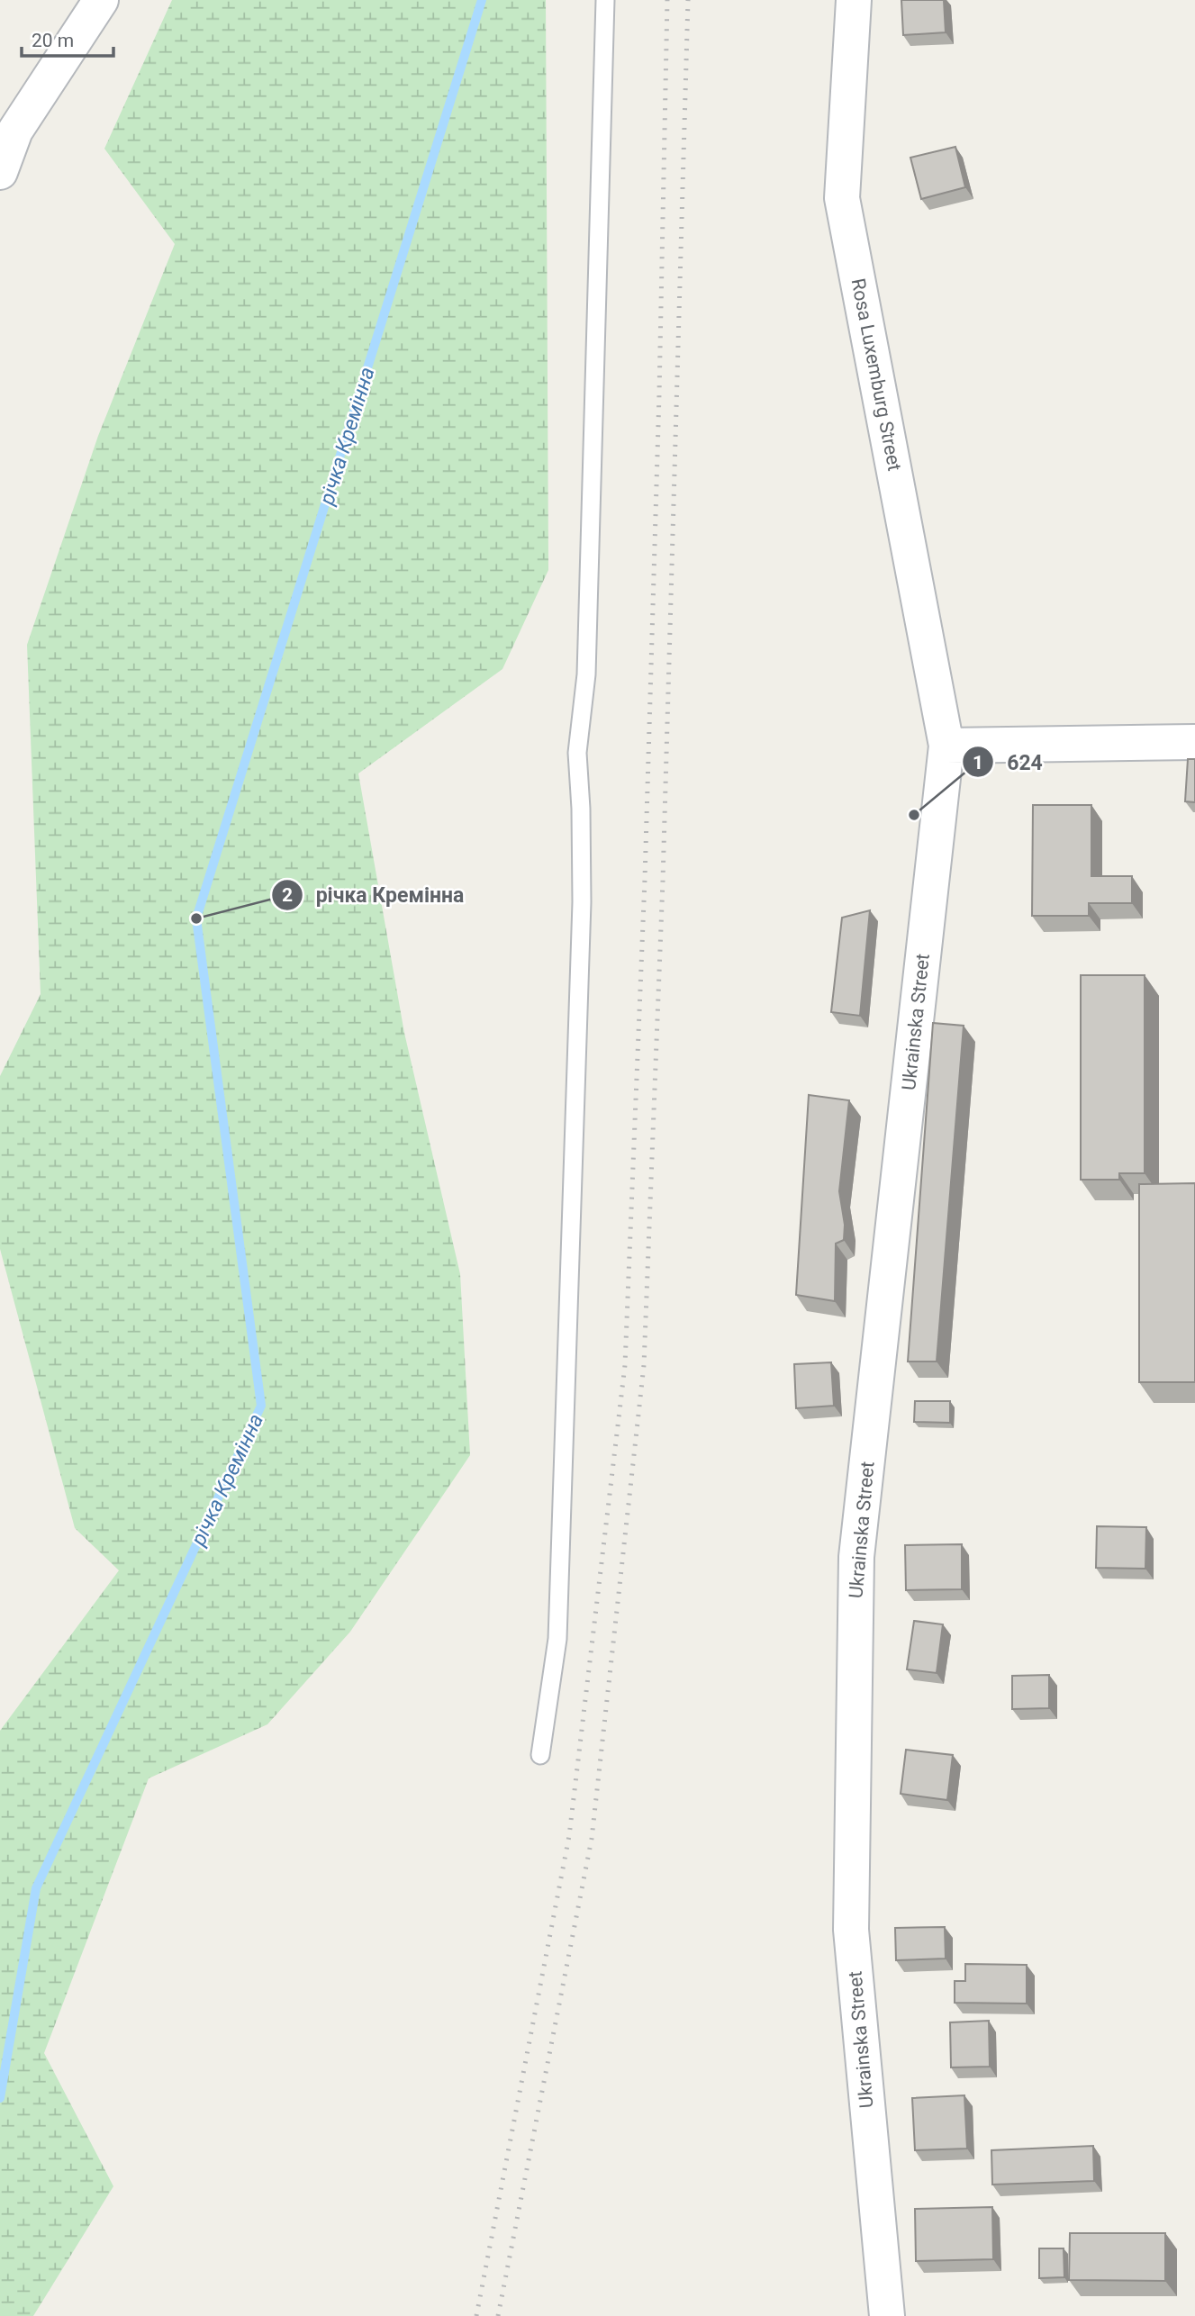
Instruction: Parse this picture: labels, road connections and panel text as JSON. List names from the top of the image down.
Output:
{
  "streets": {
    "street": ["Rosa Luxemburg Street", "Ukrainska Street"]
  },
  "crossings": [
    ["Rosa Luxemburg Street", "Ukrainska Street"]
  ],
  "water": ["річка Кремінна"],
  "places": ["624", "річка Кремінна"],
  "scale_bar": "20 m"
}
